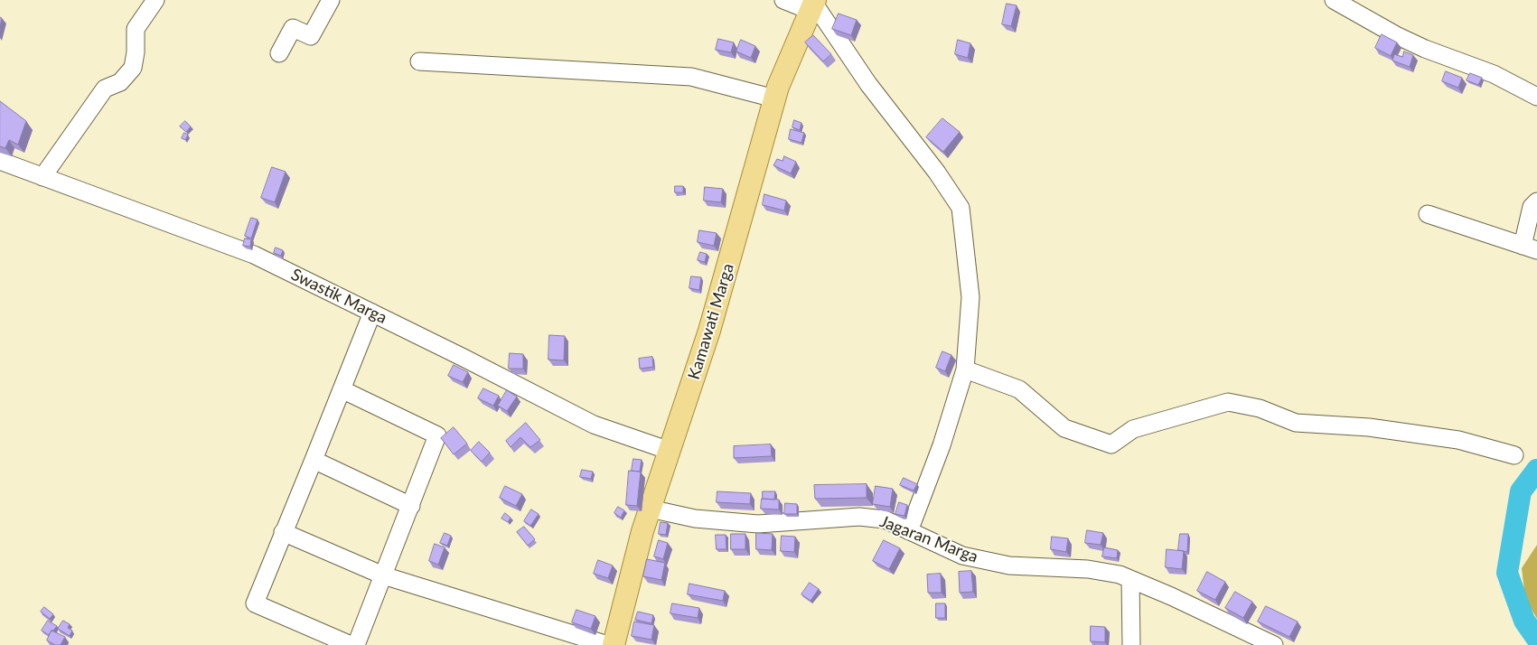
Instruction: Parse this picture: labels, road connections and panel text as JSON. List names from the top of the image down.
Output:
{
  "streets": {
    "main road": ["Kamawati Marga"],
    "street": ["Swastik Marga", "Jagaran Marga"]
  },
  "crossings": [
    ["Swastik Marga", "Kamawati Marga"],
    ["Kamawati Marga", "Jagaran Marga"]
  ]
}
